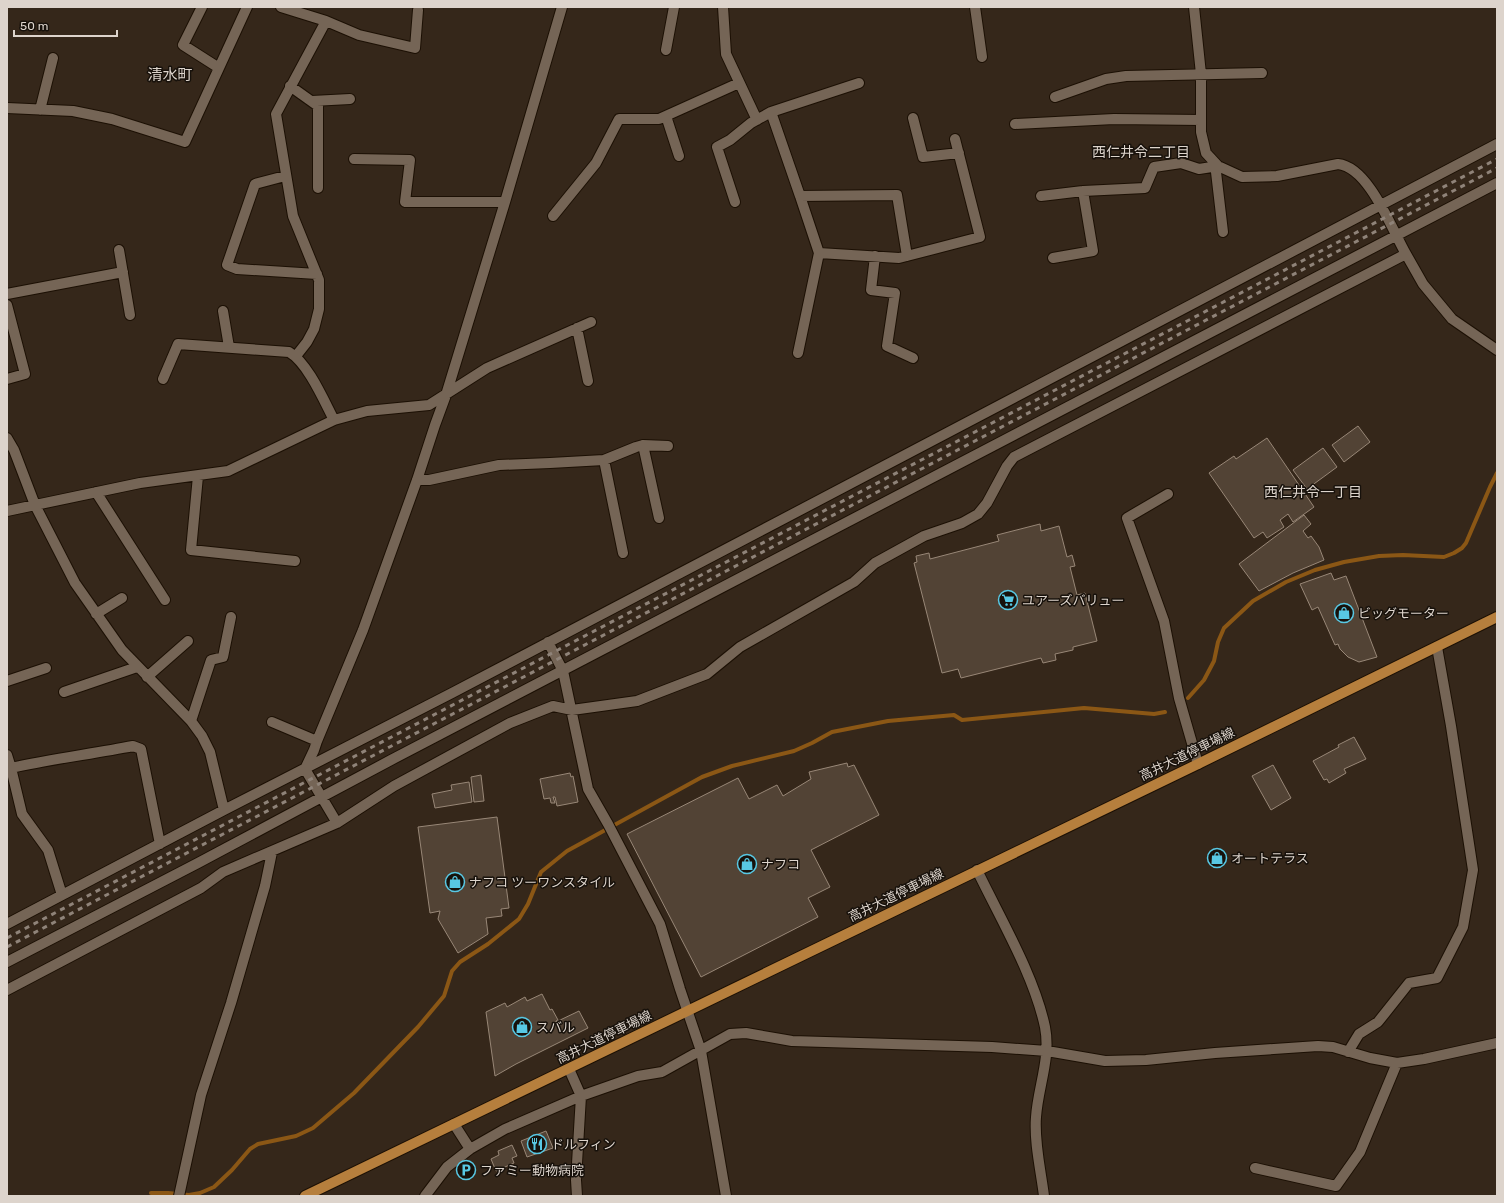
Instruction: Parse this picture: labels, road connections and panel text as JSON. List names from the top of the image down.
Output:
{
  "streets": {
    "main road": ["高井大道停車場線"]
  },
  "districts": ["清水町", "西仁井令二丁目", "西仁井令一丁目"],
  "places": {
    "supermarket": ["ユアーズバリュー"],
    "shop": [
      "ビッグモーター",
      "オートテラス",
      "ナフコ",
      "ナフコ ツーワンスタイル",
      "スバル"
    ],
    "restaurant": ["ドルフィン"],
    "parking": ["ファミー動物病院"]
  },
  "scale_bar": "50 m"
}
